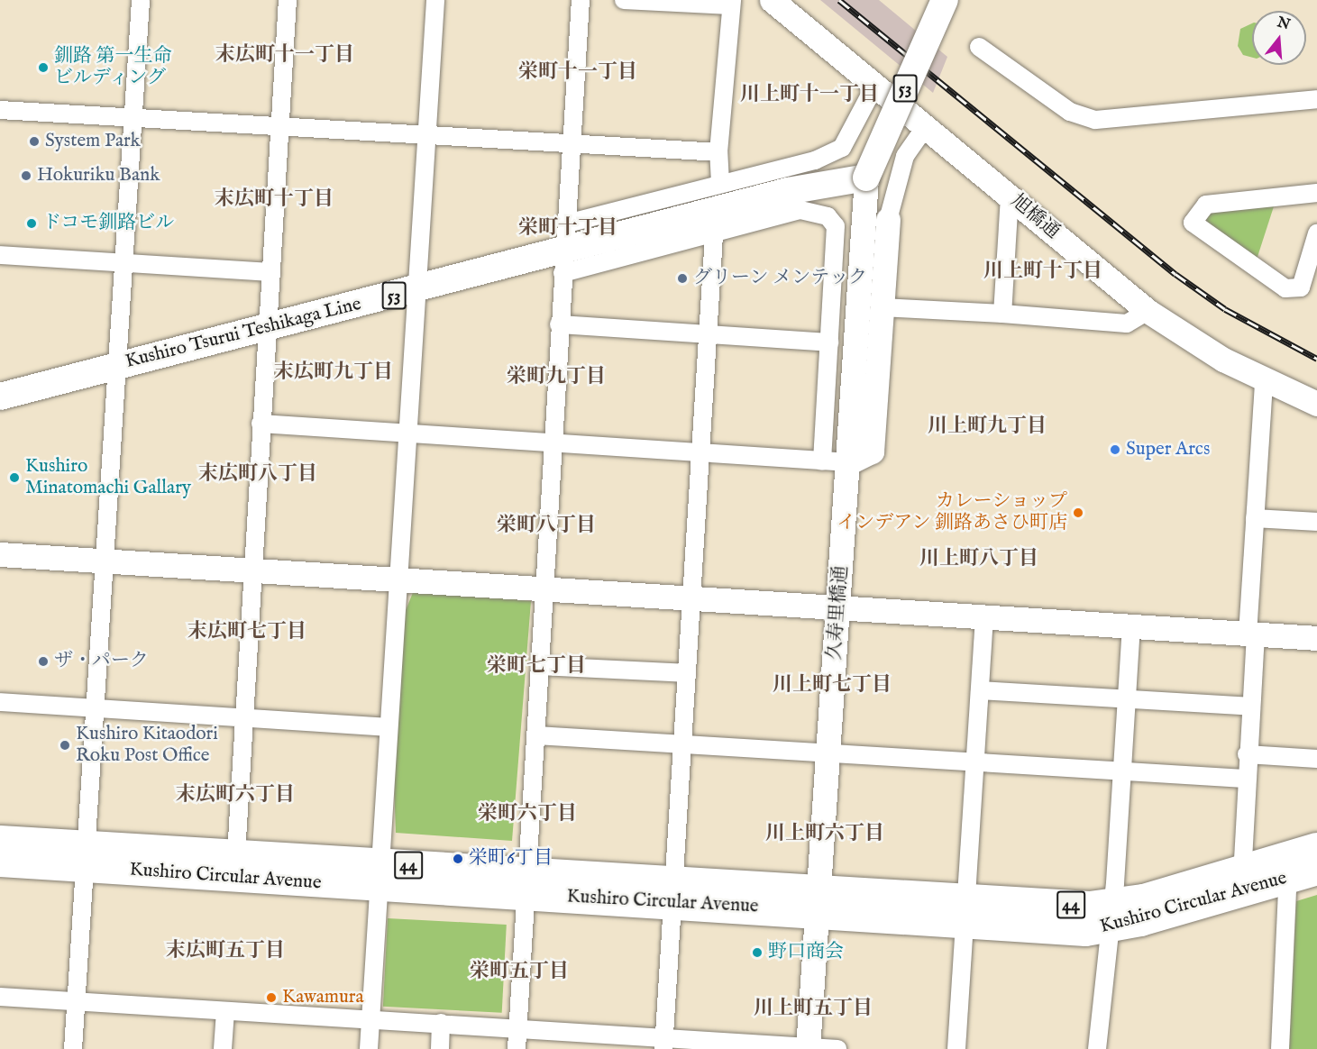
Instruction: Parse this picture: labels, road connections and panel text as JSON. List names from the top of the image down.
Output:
{
  "streets": {
    "highway": ["44", "Kushiro Circular Avenue"],
    "main road": ["53", "Kushiro Tsurui Teshikaga Line"],
    "street": ["旭橋通", "久寿里橋通"]
  },
  "crossings": [
    ["53", "Kushiro Tsurui Teshikaga Line"],
    ["53", "久寿里橋通"],
    ["Kushiro Tsurui Teshikaga Line", "久寿里橋通"],
    ["久寿里橋通", "Kushiro Circular Avenue"]
  ],
  "districts": [
    "末広町十一丁目",
    "栄町十一丁目",
    "川上町十一丁目",
    "末広町十丁目",
    "栄町十丁目",
    "川上町十丁目",
    "末広町九丁目",
    "栄町九丁目",
    "川上町九丁目",
    "末広町八丁目",
    "栄町八丁目",
    "川上町八丁目",
    "末広町七丁目",
    "栄町七丁目",
    "川上町七丁目",
    "末広町六丁目",
    "栄町六丁目",
    "川上町六丁目",
    "末広町五丁目",
    "栄町五丁目",
    "川上町五丁目"
  ],
  "places": [
    "釧路 第一生命 ビルディング",
    "System Park",
    "Hokuriku Bank",
    "ドコモ釧路ビル",
    "グリーン メンテック",
    "Super Arcs",
    "Kushiro Minatomachi Gallary",
    "カレーショップ インデアン 釧路あさひ町店",
    "ザ・パーク",
    "Kushiro Kitaodori Roku Post Office",
    "栄町6丁目",
    "野口商会",
    "Kawamura"
  ],
  "north": "top"
}
